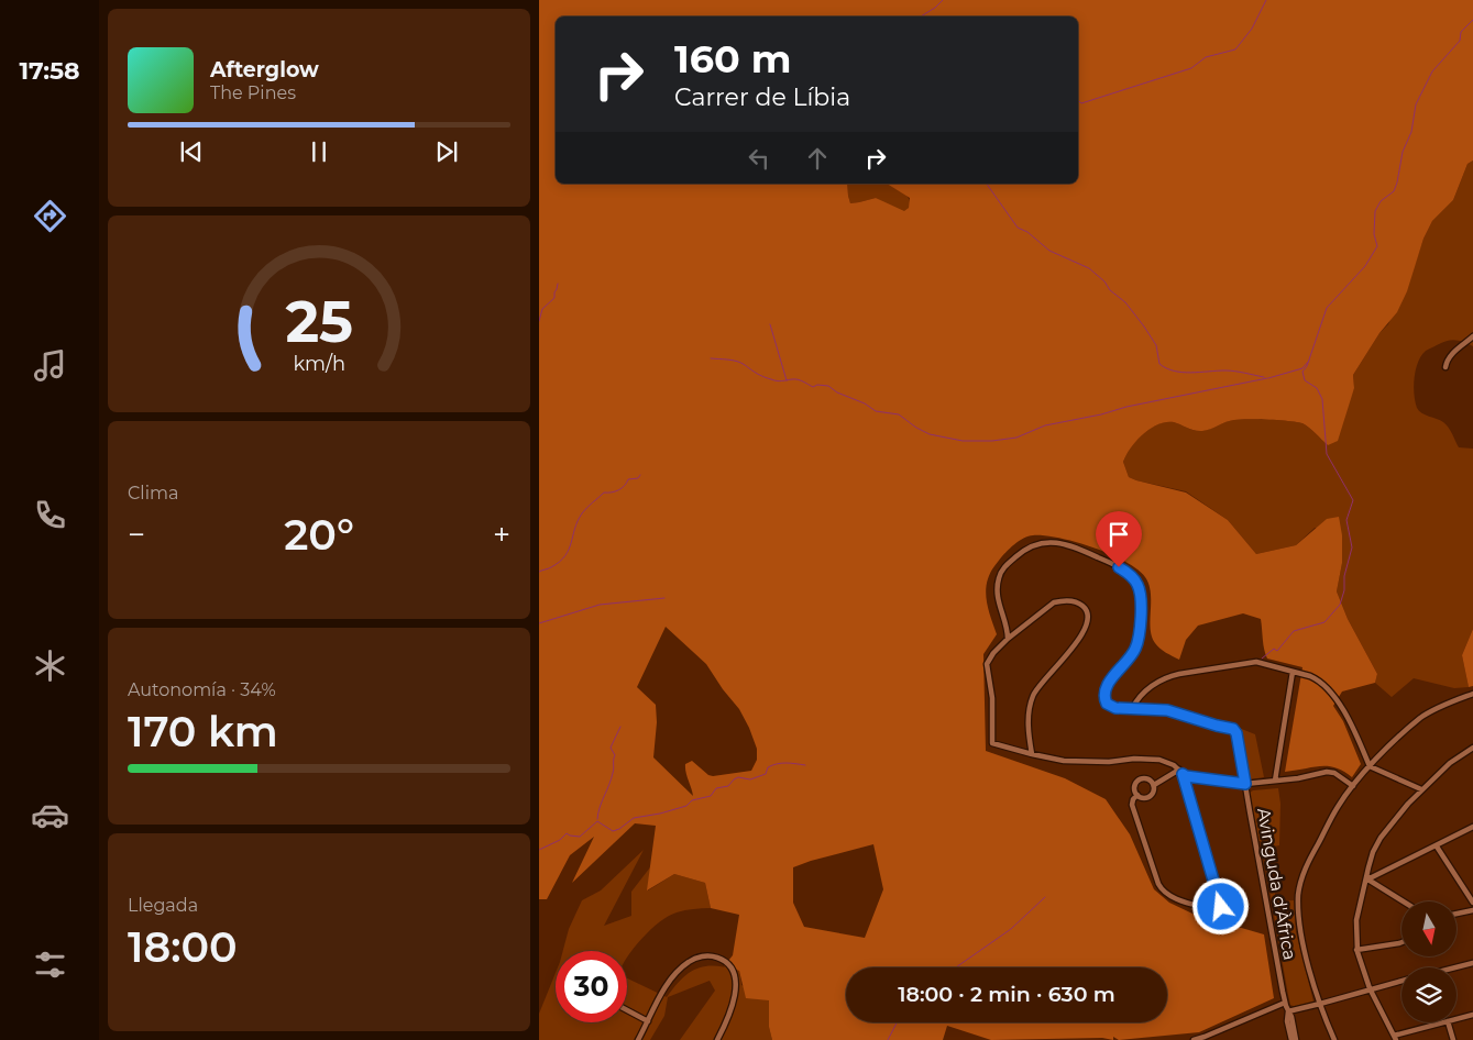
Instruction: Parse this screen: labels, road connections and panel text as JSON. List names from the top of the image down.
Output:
{
  "streets": {
    "street": ["Avinguda d'Àfrica"]
  },
  "north": "bottom",
  "page": {
    "tabs": "17:58",
    "turn": ["160 m", "Carrer de Líbia"],
    "song": ["Afterglow", "The Pines"],
    "tile": [
      "Clima",
      ["Autonomía · 34%", "170 km"],
      ["Llegada", "18:00"]
    ],
    "heat": ["−", "20°", "+"],
    "limit": "30",
    "trip": "18:00 · 2 min · 630 m",
    "gauge": ["25", "km/h"]
  }
}
